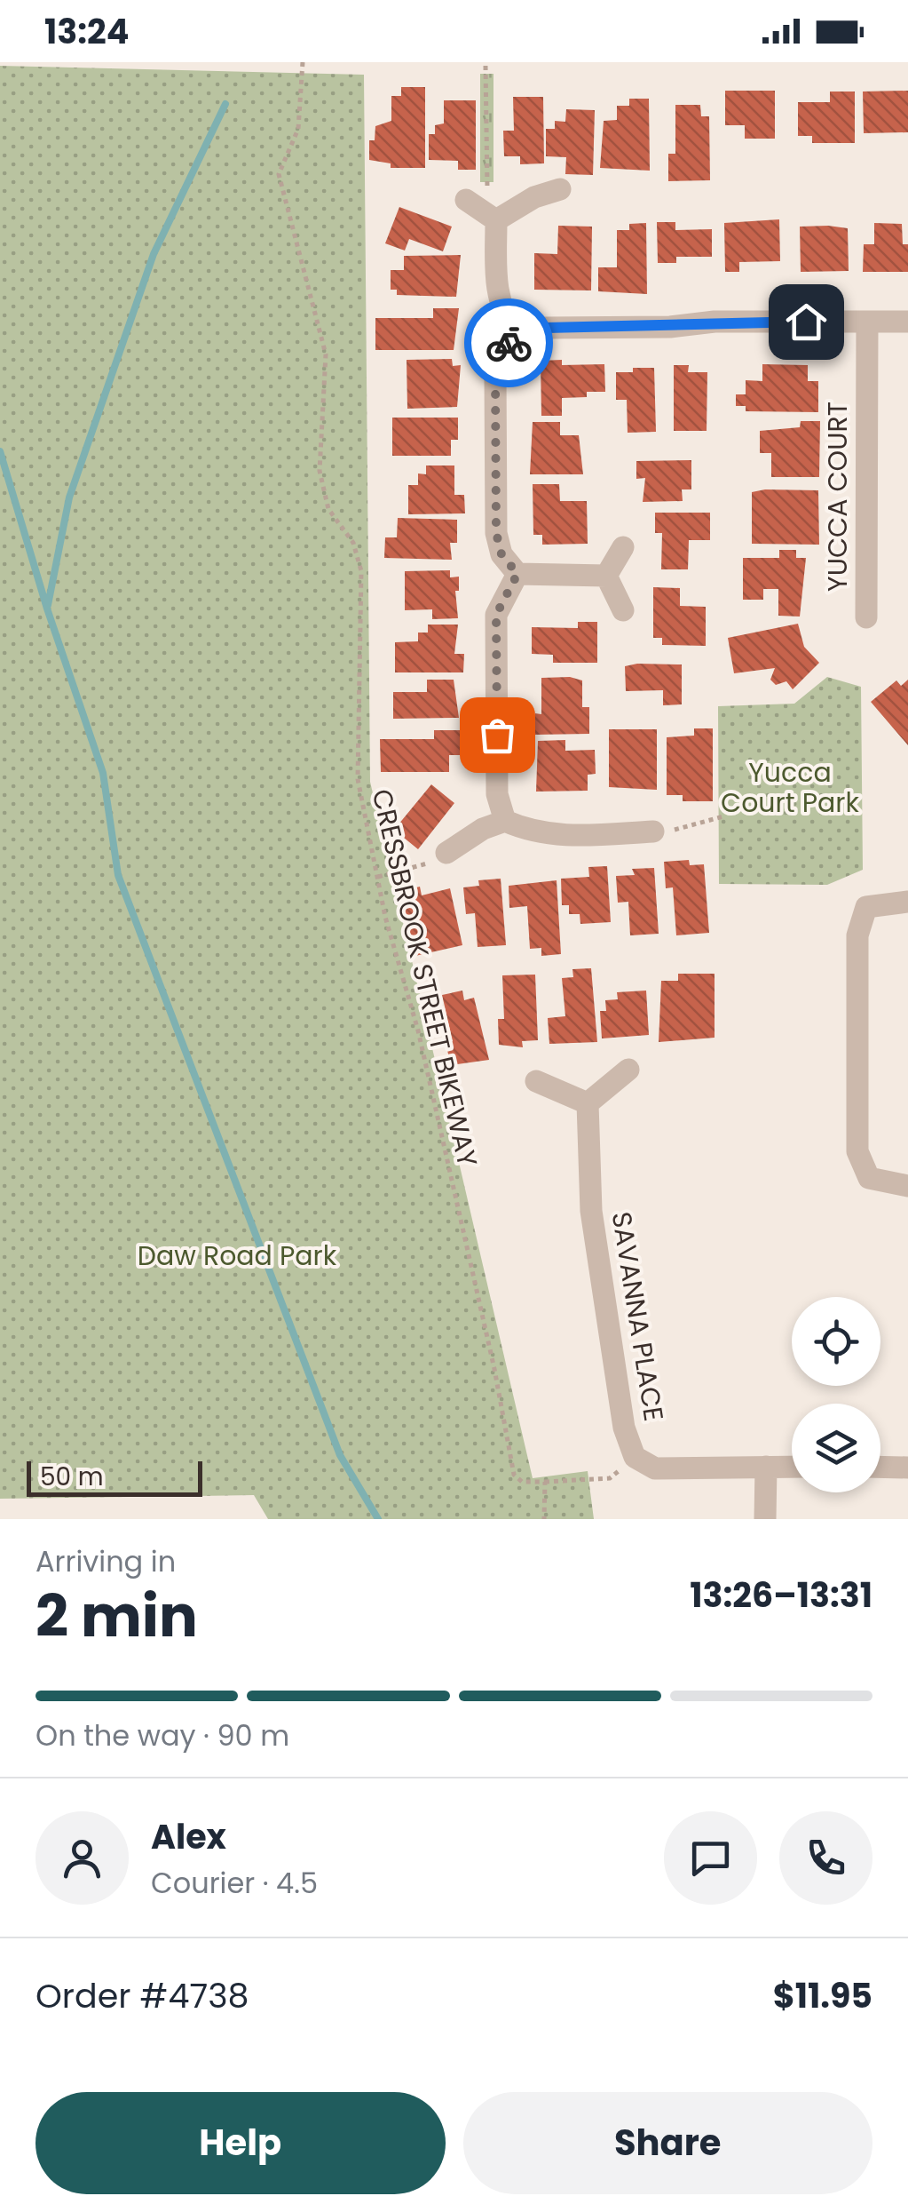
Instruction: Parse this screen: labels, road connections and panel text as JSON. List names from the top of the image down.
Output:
{
  "streets": {
    "street": ["YUCCA COURT", "SAVANNA PLACE"],
    "path": ["CRESSBROOK STREET BIKEWAY"]
  },
  "parks": ["Yucca Court Park", "Daw Road Park"],
  "scale_bar": "50 m",
  "page": {
    "status": "13:24",
    "scale": "50 m",
    "heading": ["2 min", "Arriving in", "13:26–13:31"],
    "panel": [
      "Alex",
      "Courier · 4.5",
      "Order #4738",
      "$11.95"
    ],
    "bar": "On the way · 90 m",
    "buttons": ["Help", "Share"]
  }
}
